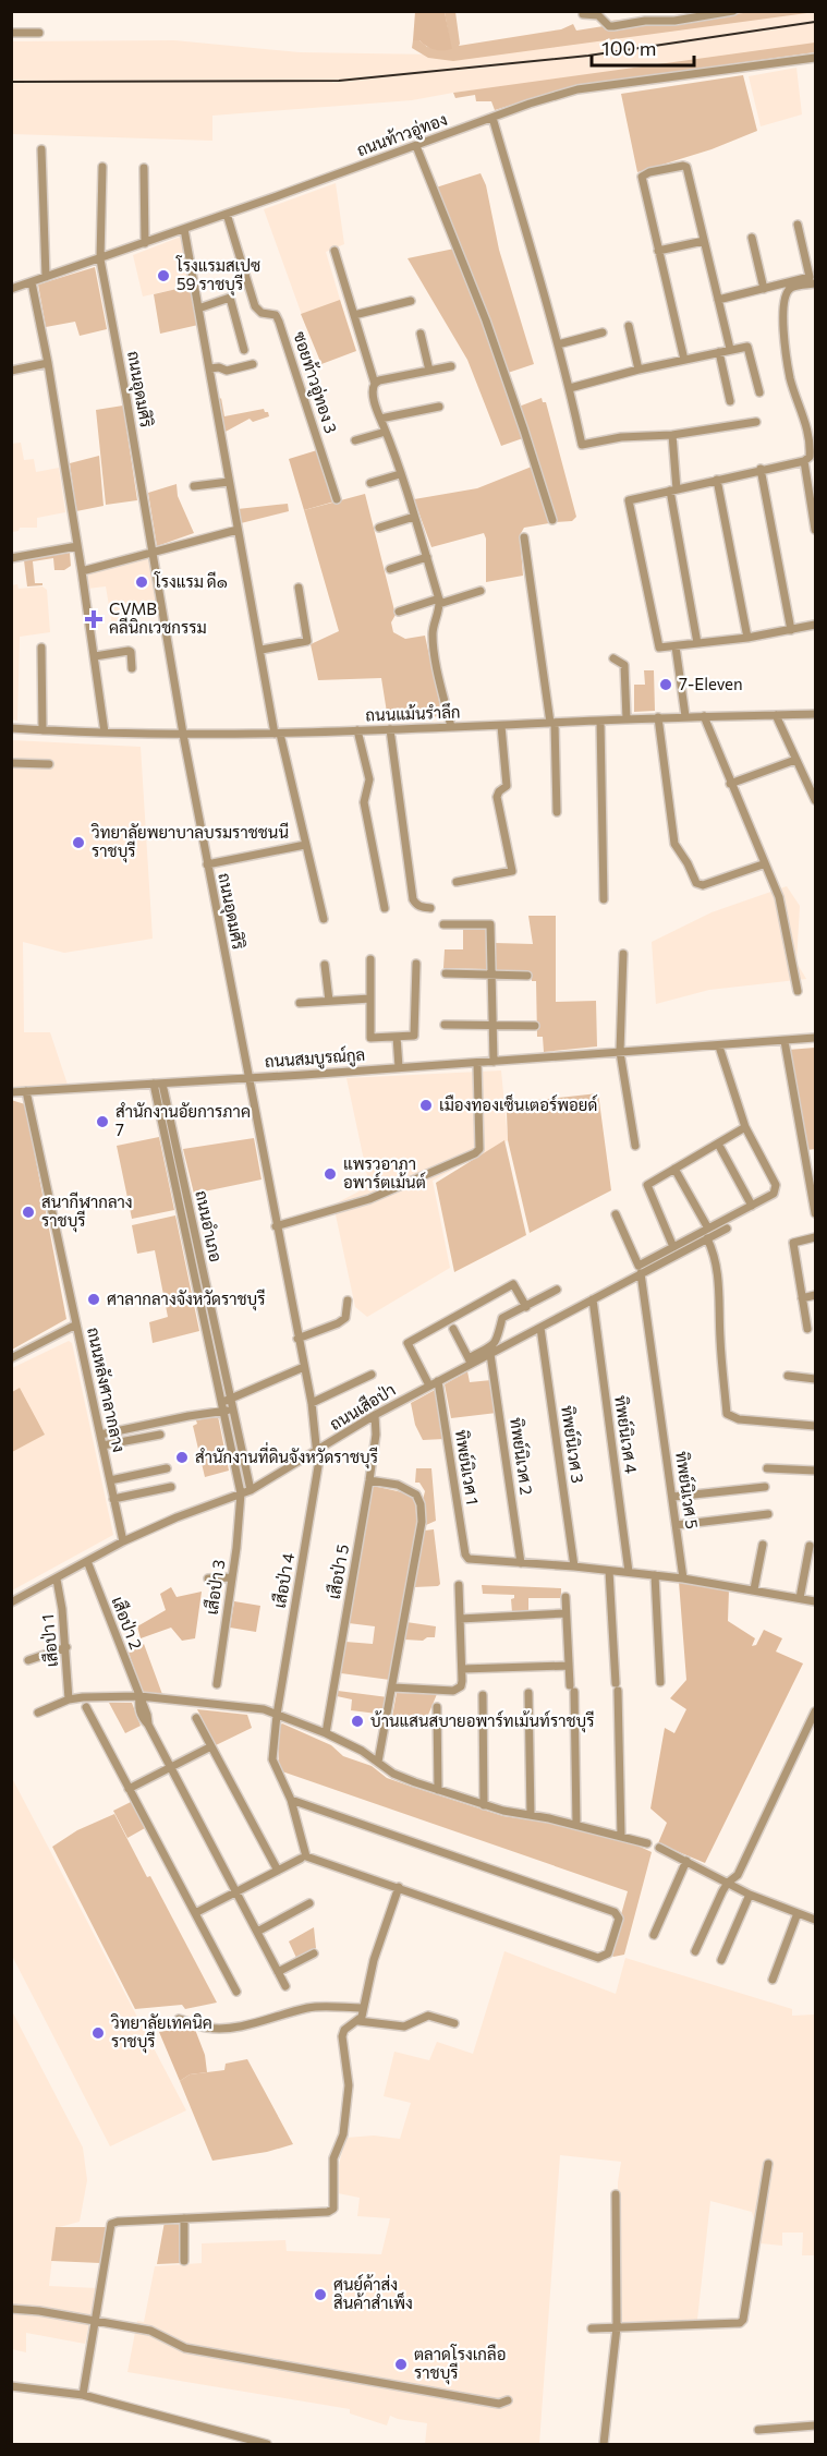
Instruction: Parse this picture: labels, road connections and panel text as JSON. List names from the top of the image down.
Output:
{
  "streets": {
    "street": [
      "ถนนท้าวอู่ทอง",
      "ซอยท้าวอู่ทอง 3",
      "ถนนอุดมศิริ",
      "ถนนแม้นรำลึก",
      "ถนนสมบูรณ์กูล",
      "ถนนอำเภอ",
      "ถนนหลังศาลากลาง",
      "ถนนเสือป่า",
      "ทิพย์นิเวศ 4",
      "ทิพย์นิเวศ 3",
      "ทิพย์นิเวศ 2",
      "ทิพย์นิเวศ 1",
      "ทิพย์นิเวศ 5",
      "เสือป่า 5",
      "เสือป่า 4",
      "เสือป่า 3",
      "เสือป่า 2",
      "เสือป่า 1"
    ]
  },
  "crossings": [
    ["ถนนท้าวอู่ทอง", "ซอยท้าวอู่ทอง 3"],
    ["ถนนท้าวอู่ทอง", "ถนนอุดมศิริ"],
    ["ถนนอุดมศิริ", "ถนนแม้นรำลึก"],
    ["ถนนอุดมศิริ", "ถนนสมบูรณ์กูล"],
    ["ถนนอุดมศิริ", "ถนนเสือป่า"],
    ["ถนนอุดมศิริ", "เสือป่า 4"],
    ["ถนนสมบูรณ์กูล", "ถนนอำเภอ"],
    ["ถนนสมบูรณ์กูล", "ถนนหลังศาลากลาง"],
    ["ถนนอำเภอ", "ถนนเสือป่า"],
    ["ถนนอำเภอ", "เสือป่า 3"],
    ["ถนนหลังศาลากลาง", "ถนนเสือป่า"],
    ["ถนนเสือป่า", "ทิพย์นิเวศ 4"],
    ["ถนนเสือป่า", "ทิพย์นิเวศ 3"],
    ["ถนนเสือป่า", "ทิพย์นิเวศ 2"],
    ["ถนนเสือป่า", "ทิพย์นิเวศ 1"],
    ["ถนนเสือป่า", "ทิพย์นิเวศ 5"],
    ["ถนนเสือป่า", "เสือป่า 5"],
    ["ถนนเสือป่า", "เสือป่า 4"],
    ["ถนนเสือป่า", "เสือป่า 3"],
    ["ถนนเสือป่า", "เสือป่า 2"],
    ["ถนนเสือป่า", "เสือป่า 1"],
    ["ทิพย์นิเวศ 2", "ทิพย์นิเวศ 1"]
  ],
  "places": {
    "other": [
      "โรงแรมสเปซ 59 ราชบุรี",
      "โรงแรม ดี๑",
      "7-Eleven",
      "วิทยาลัยพยาบาลบรมราชชนนี ราชบุรี",
      "เมืองทองเซ็นเตอร์พอยด์",
      "สำนักงานอัยการภาค 7",
      "แพรวอาภา อพาร์ตเม้นต์",
      "สนากีฬากลาง ราชบุรี",
      "ศาลากลางจังหวัดราชบุรี",
      "สำนักงานที่ดินจังหวัดราชบุรี",
      "บ้านแสนสบายอพาร์ทเม้นท์ราชบุรี",
      "วิทยาลัยเทคนิค ราชบุรี",
      "ศูนย์ค้าส่ง สินค้าสำเพ็ง",
      "ตลาดโรงเกลือ ราชบุรี"
    ],
    "health": ["CVMB คลีนิกเวชกรรม"]
  },
  "scale_bar": "100 m"
}
